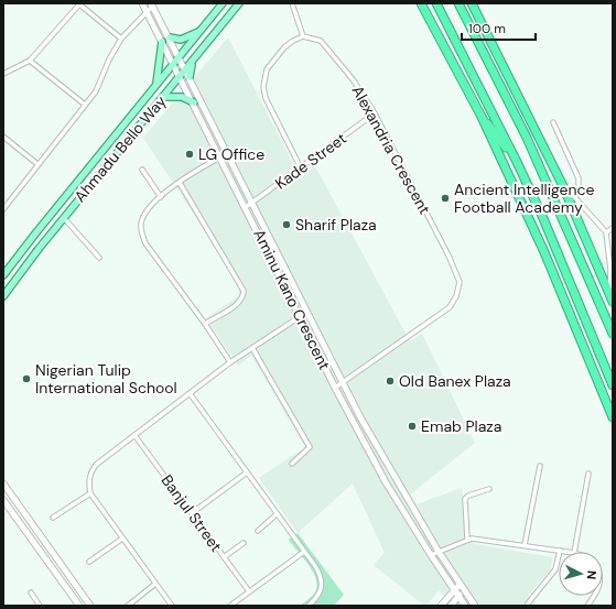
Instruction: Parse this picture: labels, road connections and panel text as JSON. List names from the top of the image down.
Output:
{
  "streets": {
    "main road": ["Ahmadu Bello Way", "Aminu Kano Crescent"],
    "street": ["Alexandria Crescent", "Kade Street", "Banjul Street"]
  },
  "crossings": [
    ["Ahmadu Bello Way", "Aminu Kano Crescent"],
    ["Alexandria Crescent", "Kade Street"],
    ["Alexandria Crescent", "Aminu Kano Crescent"],
    ["Kade Street", "Aminu Kano Crescent"]
  ],
  "places": [
    "LG Office",
    "Ancient Intelligence Football Academy",
    "Sharif Plaza",
    "Nigerian Tulip International School",
    "Old Banex Plaza",
    "Emab Plaza"
  ],
  "scale_bar": "100 m",
  "north": "right"
}
